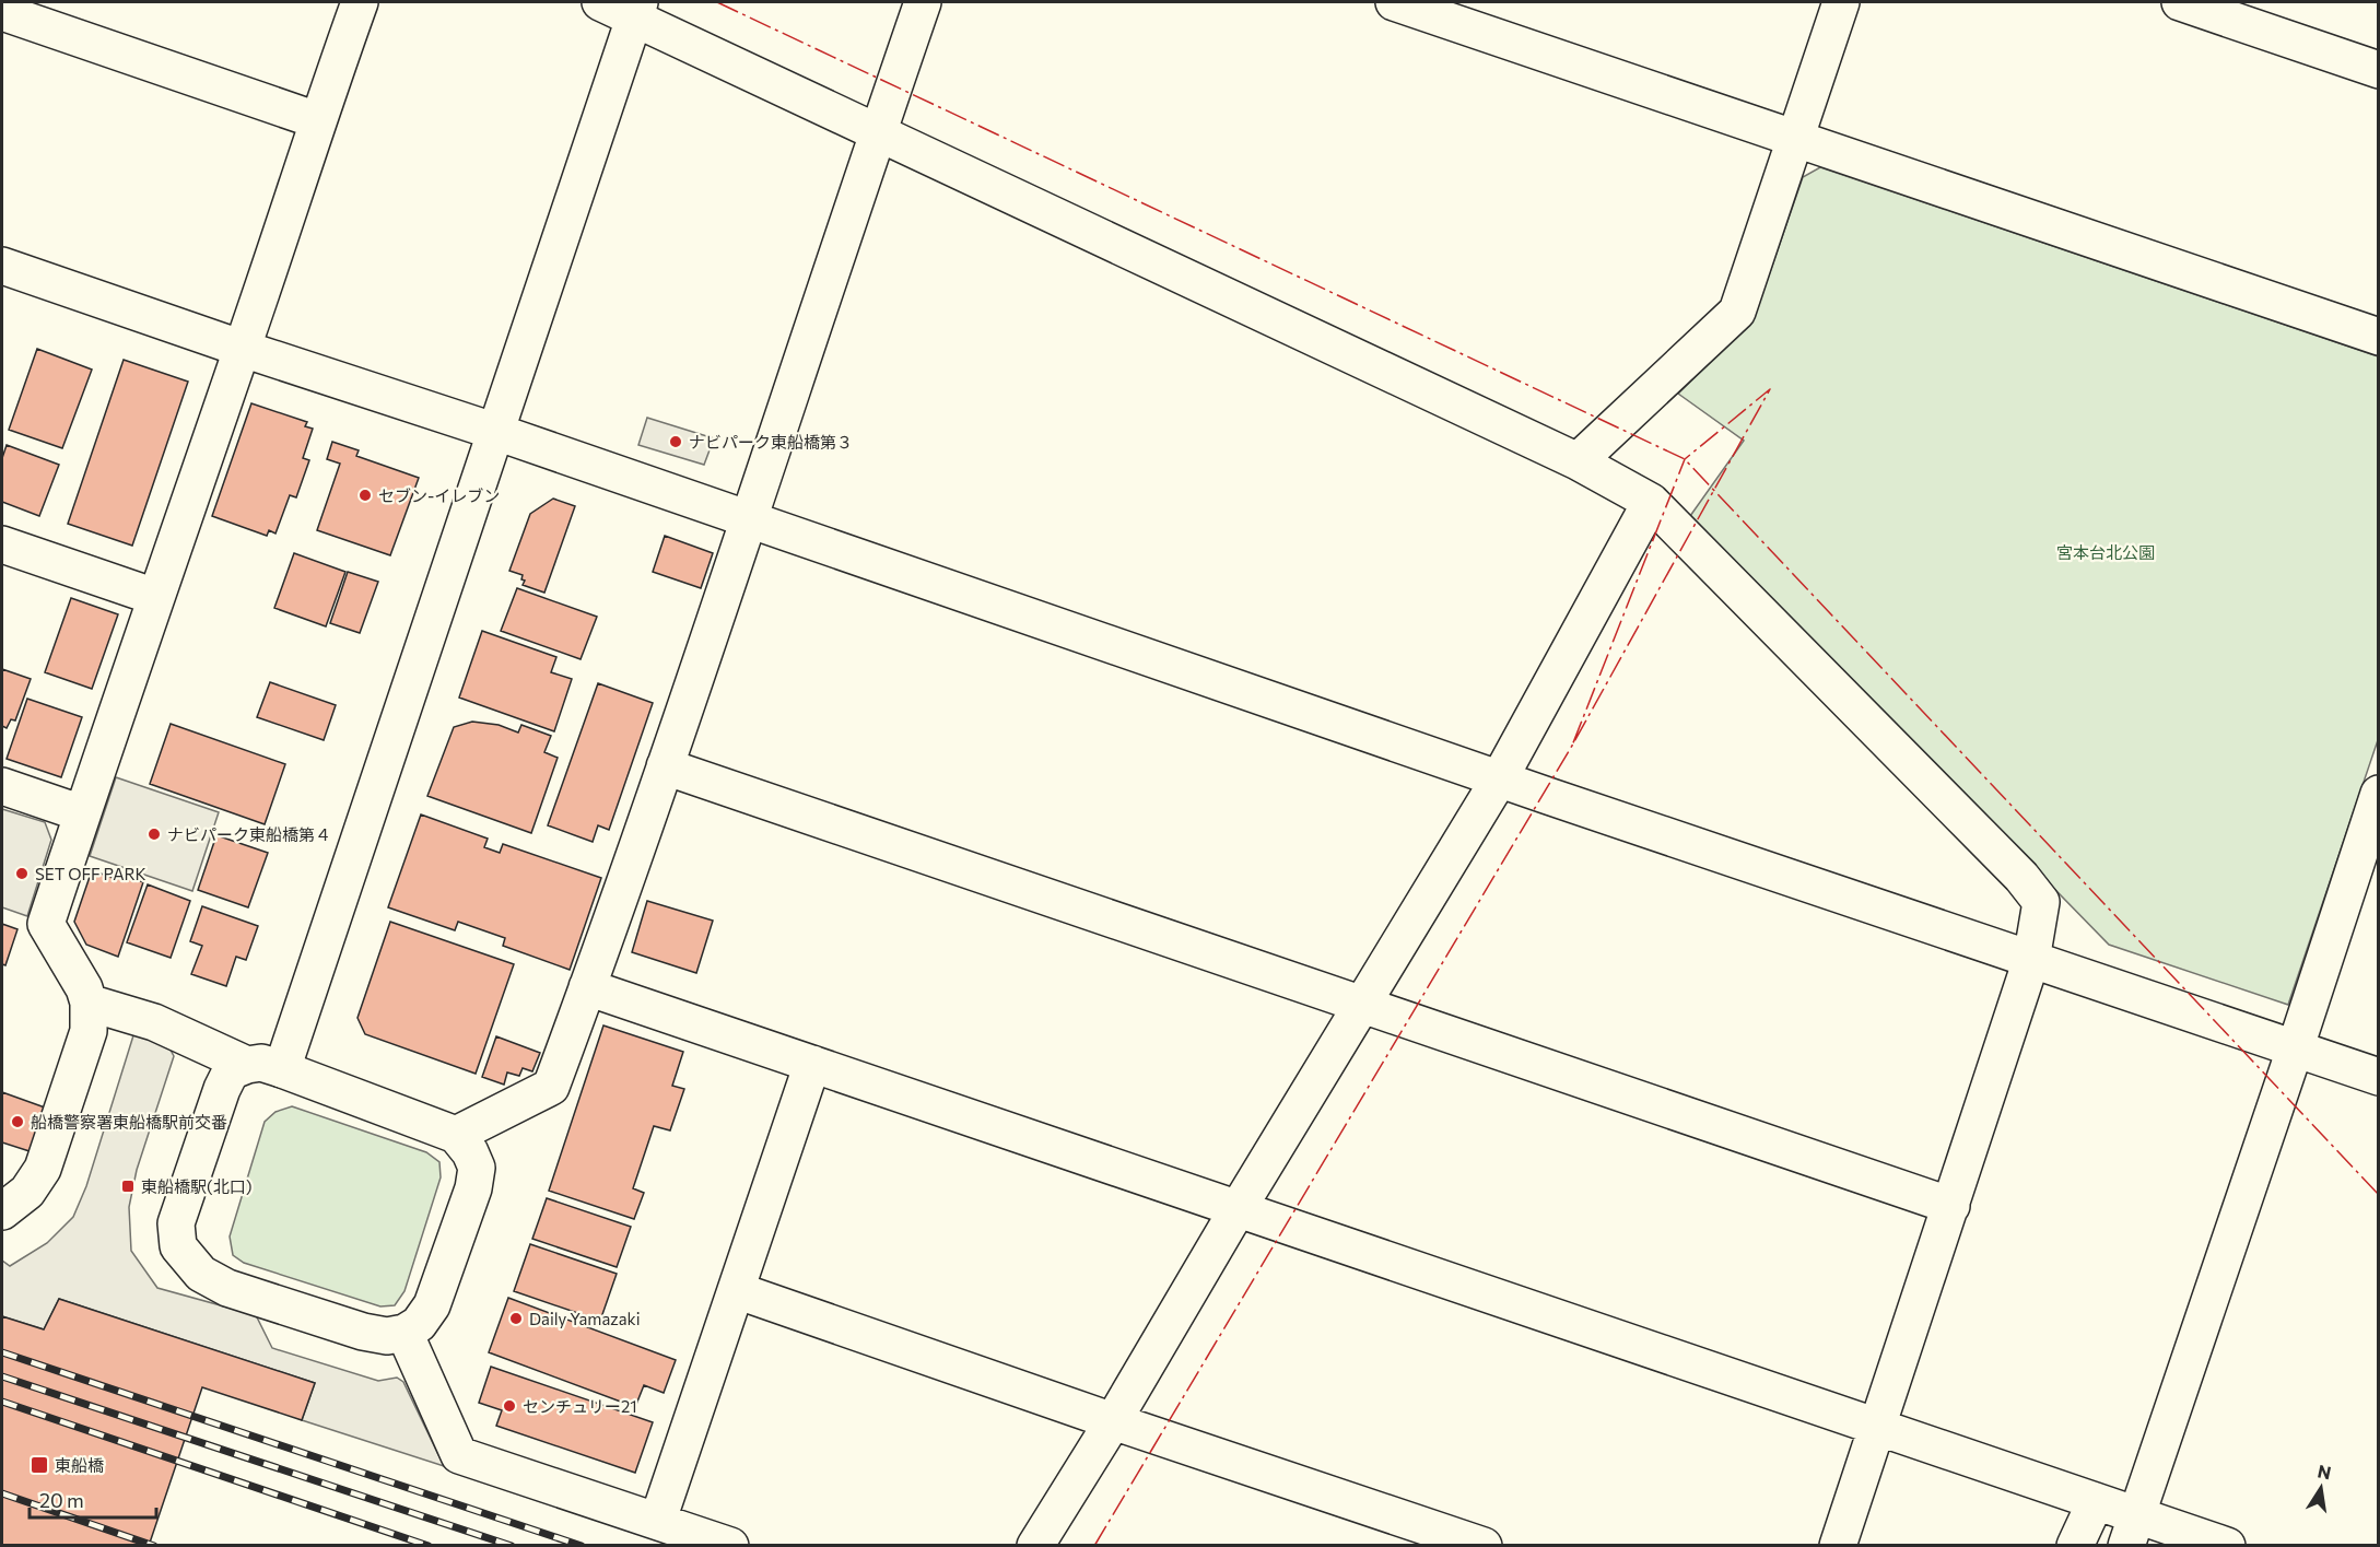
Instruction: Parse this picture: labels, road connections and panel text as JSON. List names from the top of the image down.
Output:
{
  "parks": ["宮本台北公園"],
  "places": {
    "other": [
      "ナビパーク東船橋第３",
      "セブン-イレブン",
      "ナビパーク東船橋第４",
      "SET OFF PARK",
      "船橋警察署東船橋駅前交番",
      "Daily Yamazaki",
      "センチュリー21"
    ],
    "transit": ["東船橋駅(北口)", "東船橋"]
  },
  "scale_bar": "20 m",
  "north": "top"
}
